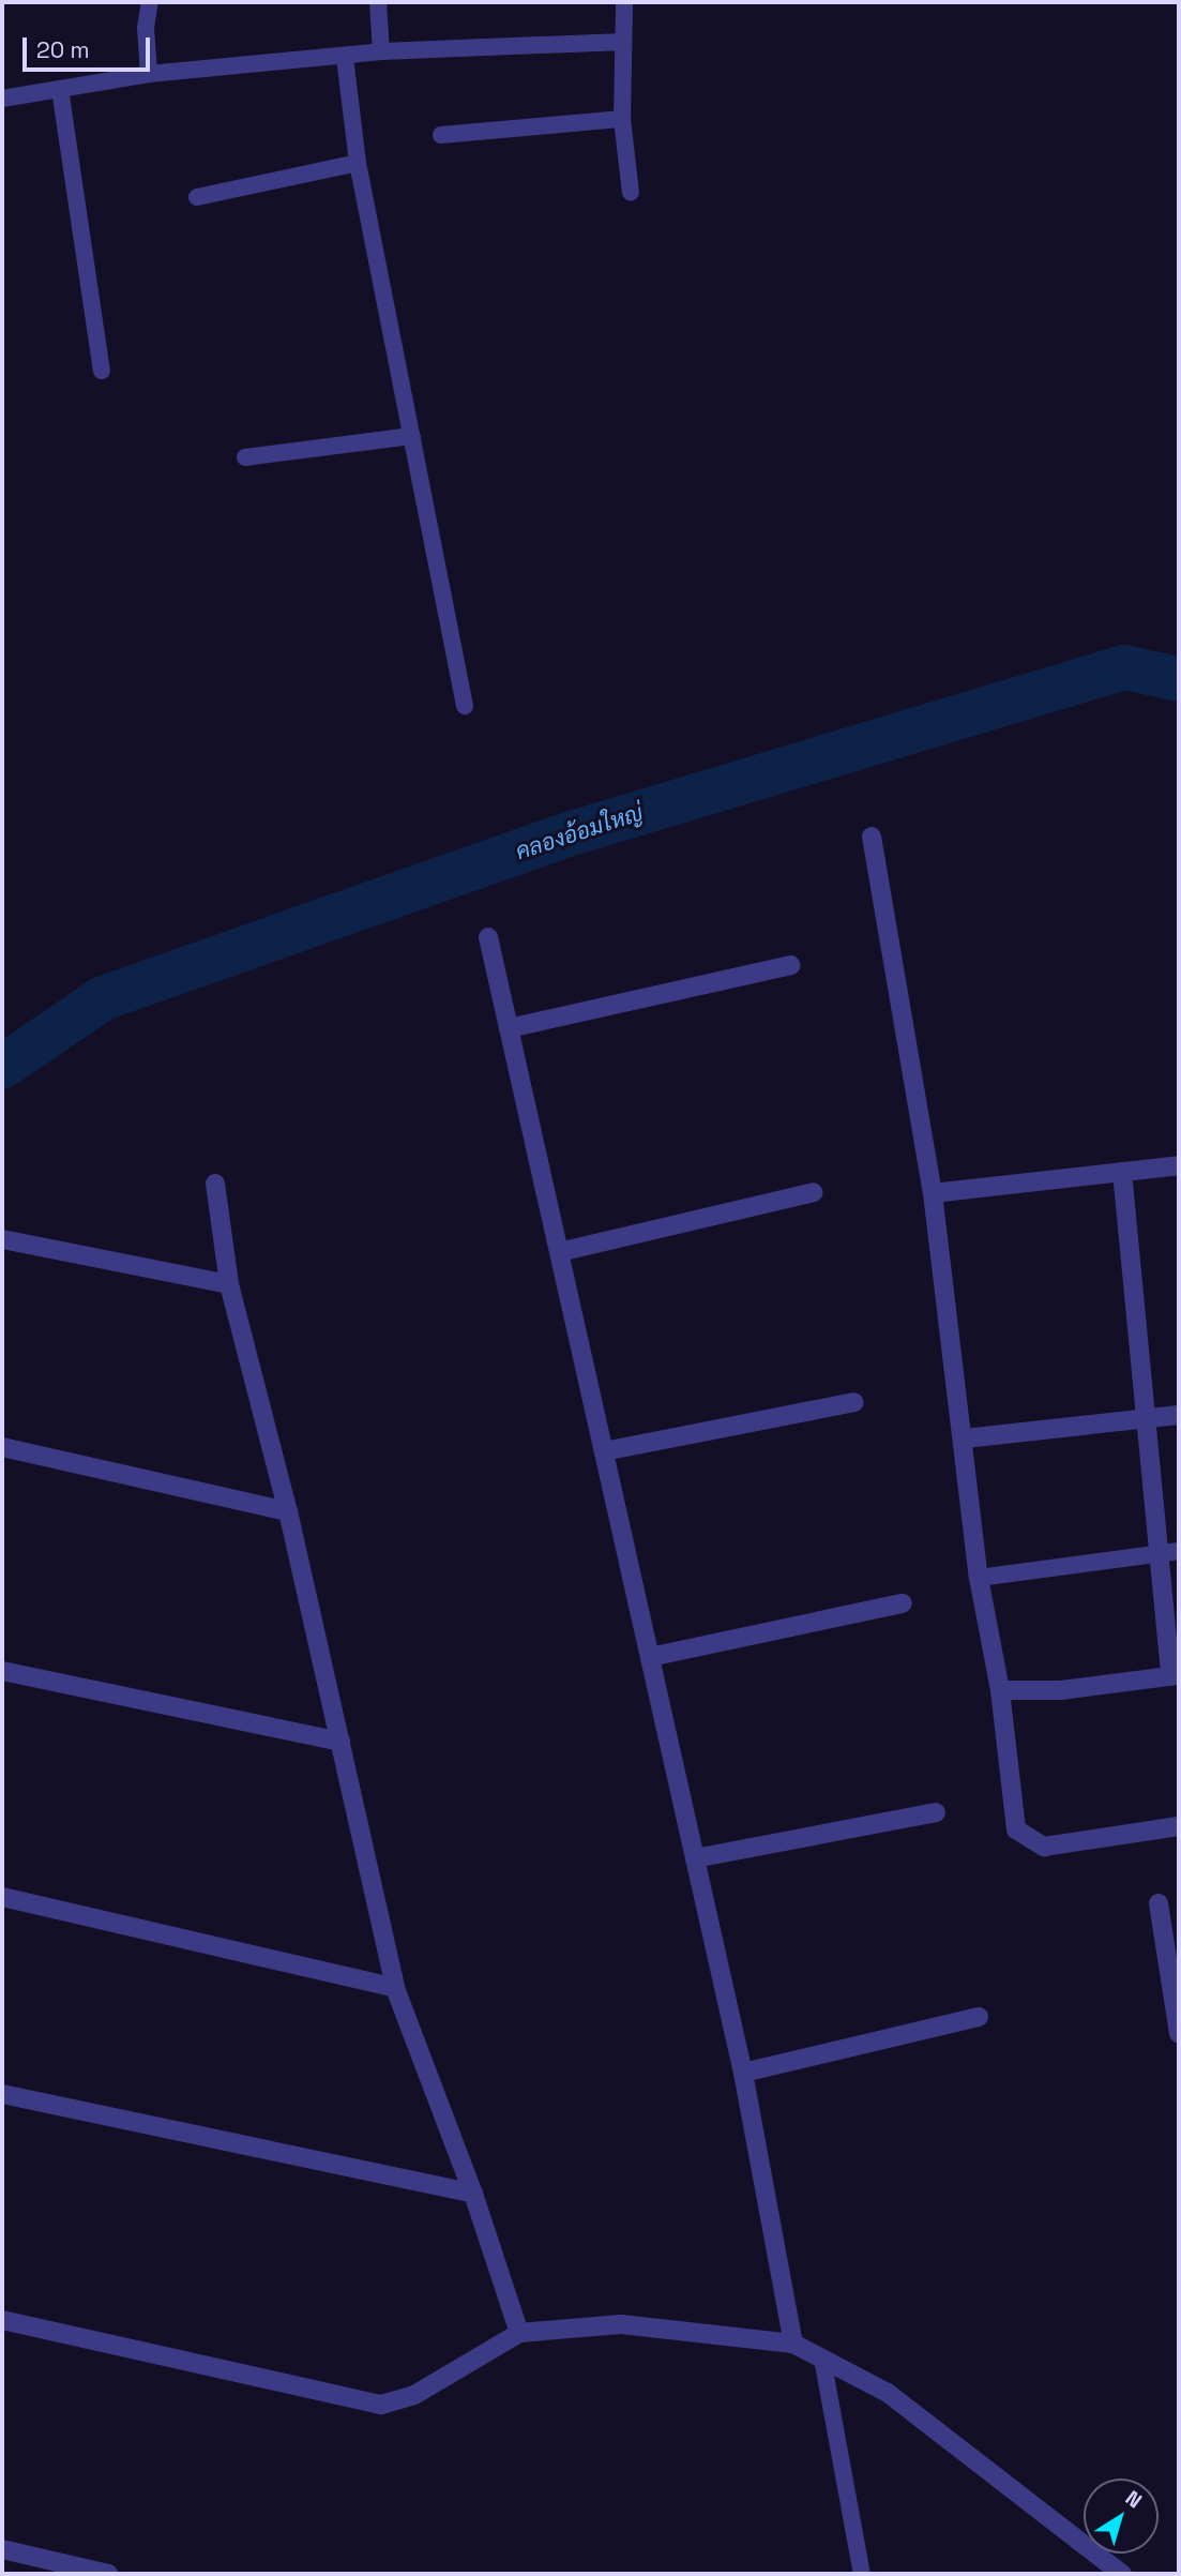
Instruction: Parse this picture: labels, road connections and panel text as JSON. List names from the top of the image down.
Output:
{
  "water": ["คลองอ้อมใหญ่"],
  "scale_bar": "20 m",
  "north": "top right"
}
